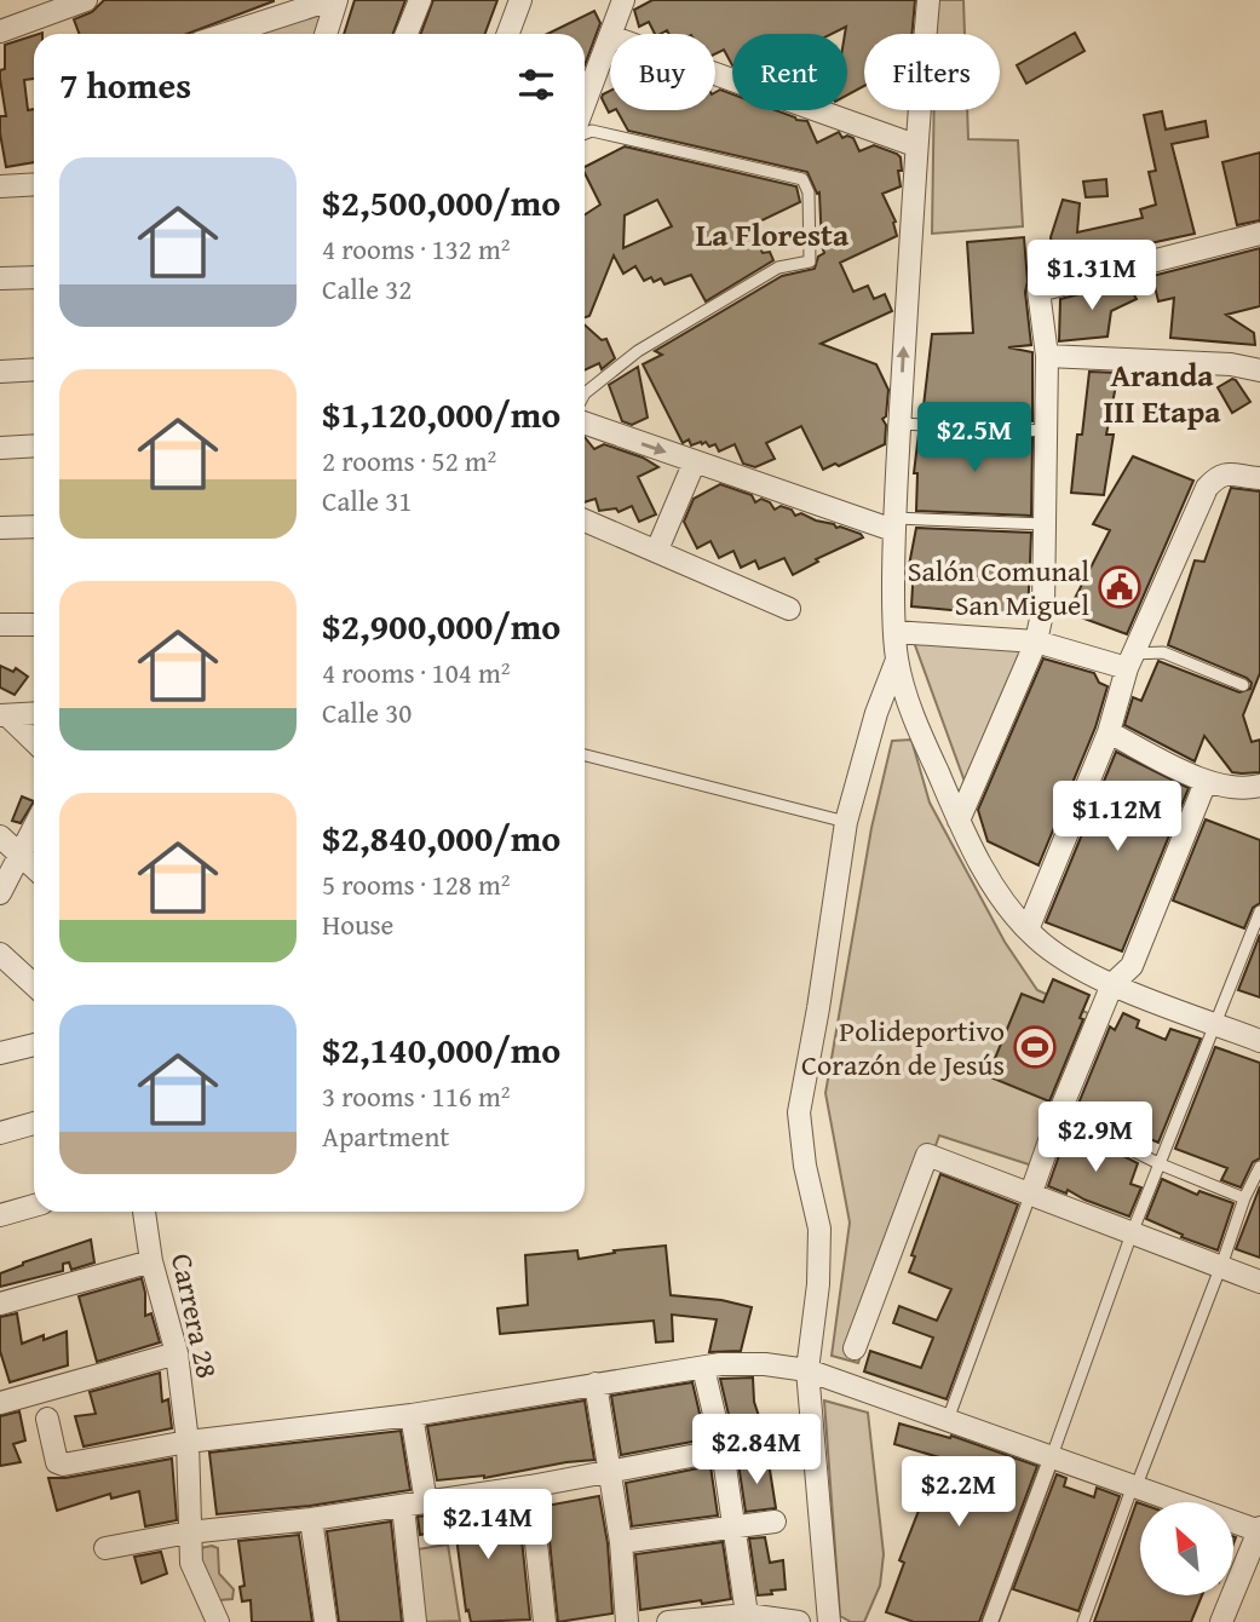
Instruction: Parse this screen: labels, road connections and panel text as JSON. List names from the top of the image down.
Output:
{
  "streets": {
    "street": ["Carrera 28"]
  },
  "districts": ["La Floresta", "Aranda III Etapa"],
  "places": {
    "public building": ["Salón Comunal San Miguel"],
    "sports": ["Polideportivo Corazón de Jesús"]
  },
  "north": "top left",
  "page": {
    "chip": ["Buy", "Rent", "Filters"],
    "heading": "7 homes",
    "list": [
      {
        "name": "$2,500,000/mo",
        "note": "4 rooms · 132 m² · Calle 32"
      },
      {
        "name": "$1,120,000/mo",
        "note": "2 rooms · 52 m² · Calle 31"
      },
      {
        "name": "$2,900,000/mo",
        "note": "4 rooms · 104 m² · Calle 30"
      },
      {
        "name": "$2,840,000/mo",
        "note": "5 rooms · 128 m² · House"
      },
      {
        "name": "$2,140,000/mo",
        "note": "3 rooms · 116 m² · Apartment"
      }
    ],
    "price": [
      "$1.31M",
      "$2.5M",
      "$1.12M",
      "$2.9M",
      "$2.84M",
      "$2.2M",
      "$2.14M"
    ]
  }
}
